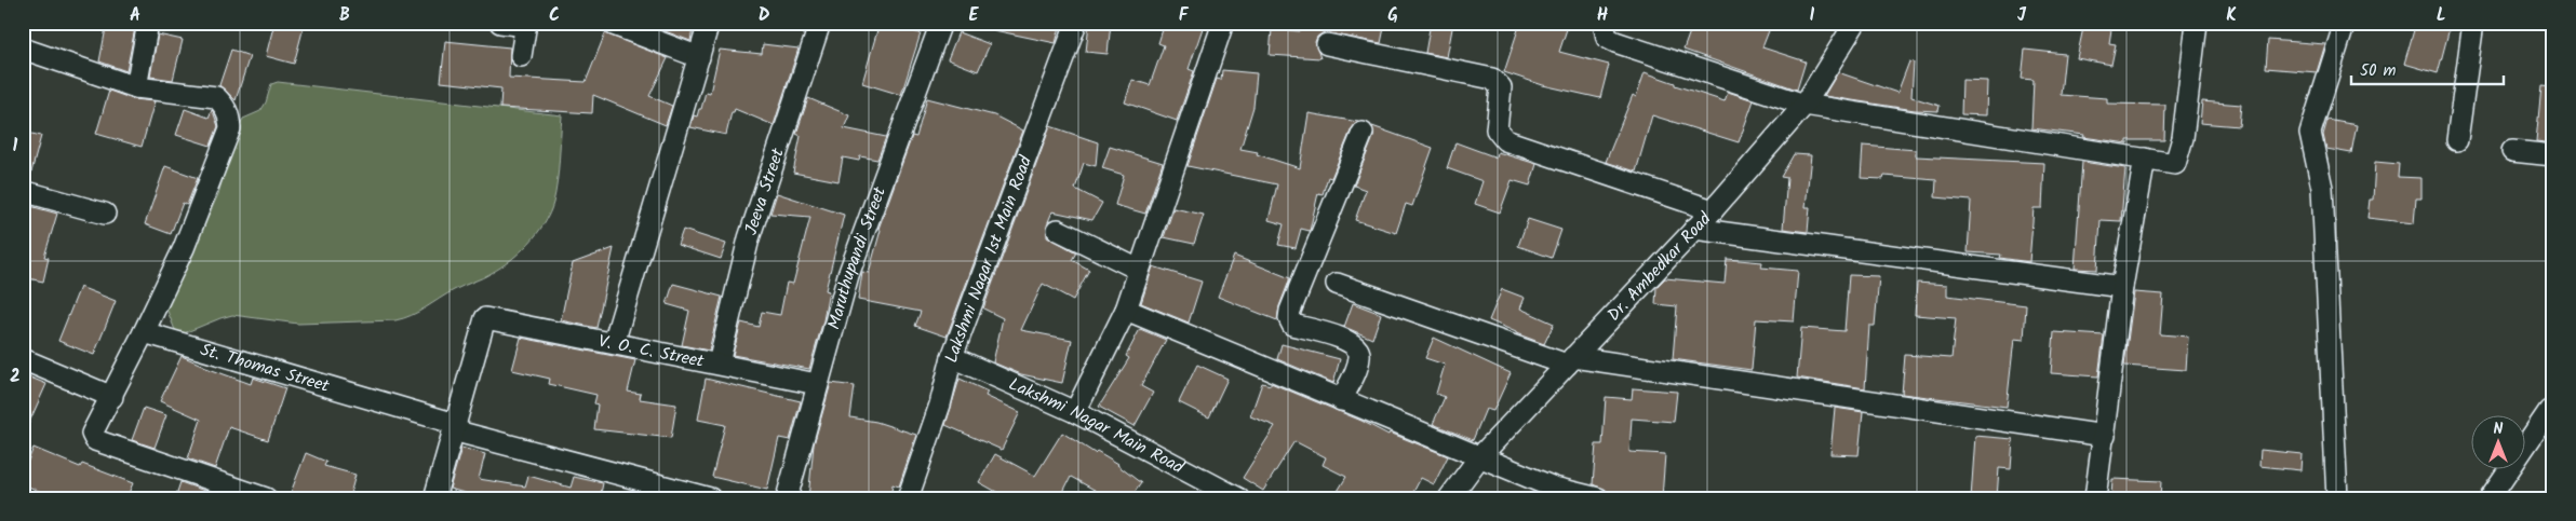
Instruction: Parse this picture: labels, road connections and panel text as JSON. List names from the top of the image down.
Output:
{
  "streets": {
    "street": [
      "Jeeva Street",
      "Maruthupandi Street",
      "Lakshmi Nagar 1st Main Road",
      "Dr. Ambedkar Road",
      "V. O. C. Street",
      "St. Thomas Street",
      "Lakshmi Nagar Main Road"
    ]
  },
  "crossings": [
    ["Jeeva Street", "V. O. C. Street"],
    ["Maruthupandi Street", "V. O. C. Street"],
    ["Lakshmi Nagar 1st Main Road", "Lakshmi Nagar Main Road"],
    ["V. O. C. Street", "St. Thomas Street"]
  ],
  "scale_bar": "50 m",
  "north": "top",
  "grid": {
    "columns": [
      "A",
      "B",
      "C",
      "D",
      "E",
      "F",
      "G",
      "H",
      "I",
      "J",
      "K",
      "L"
    ],
    "rows": ["1", "2"]
  }
}
